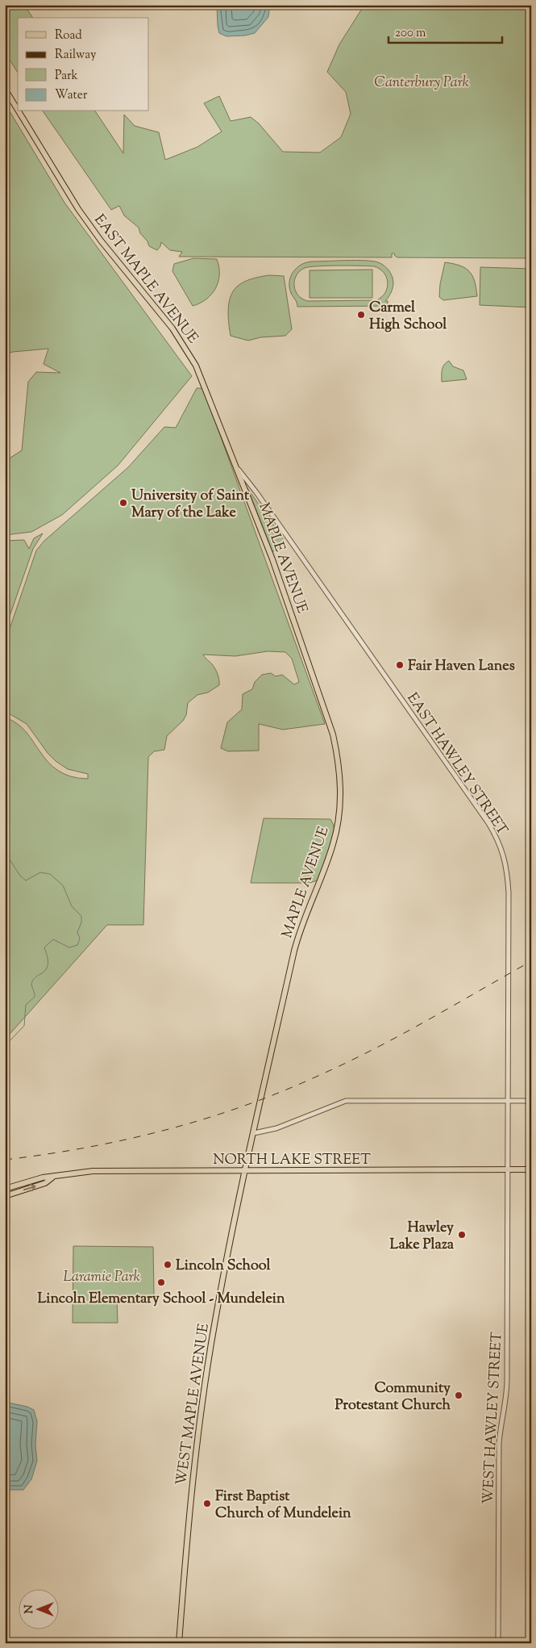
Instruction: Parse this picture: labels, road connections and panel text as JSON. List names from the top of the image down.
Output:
{
  "streets": {
    "main road": [
      "EAST MAPLE AVENUE",
      "MAPLE AVENUE",
      "NORTH LAKE STREET",
      "WEST MAPLE AVENUE"
    ],
    "street": ["EAST HAWLEY STREET", "WEST HAWLEY STREET"]
  },
  "crossings": [
    ["EAST MAPLE AVENUE", "MAPLE AVENUE"],
    ["EAST MAPLE AVENUE", "EAST HAWLEY STREET"],
    ["MAPLE AVENUE", "EAST HAWLEY STREET"],
    ["MAPLE AVENUE", "NORTH LAKE STREET"],
    ["MAPLE AVENUE", "WEST MAPLE AVENUE"],
    ["EAST HAWLEY STREET", "NORTH LAKE STREET"],
    ["EAST HAWLEY STREET", "WEST HAWLEY STREET"],
    ["NORTH LAKE STREET", "WEST MAPLE AVENUE"],
    ["NORTH LAKE STREET", "WEST HAWLEY STREET"]
  ],
  "parks": ["Canterbury Park", "Laramie Park"],
  "places": [
    "Carmel High School",
    "University of Saint Mary of the Lake",
    "Fair Haven Lanes",
    "Hawley Lake Plaza",
    "Lincoln School",
    "Lincoln Elementary School - Mundelein",
    "Community Protestant Church",
    "First Baptist Church of Mundelein"
  ],
  "legend": [
    "Road",
    "Railway",
    "Park",
    "Water"
  ],
  "scale_bar": "200 m",
  "north": "left"
}
